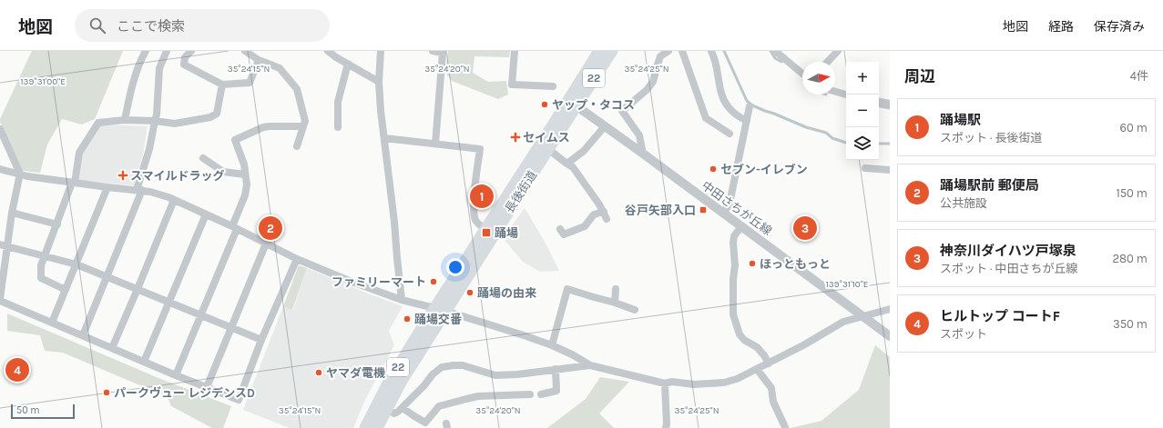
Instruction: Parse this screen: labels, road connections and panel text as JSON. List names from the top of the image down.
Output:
{
  "streets": {
    "main road": ["22", "長後街道"],
    "street": ["中田さちが丘線"]
  },
  "crossings": [
    ["22", "長後街道"],
    ["22", "中田さちが丘線"],
    ["長後街道", "中田さちが丘線"]
  ],
  "places": {
    "other": [
      "ヤップ・タコス",
      "セブン-イレブン",
      "ほっともっと",
      "ファミリーマート",
      "踊場の由来",
      "踊場交番",
      "ヤマダ電機",
      "パークヴュー レジデンスD"
    ],
    "health": ["セイムス", "スマイルドラッグ"],
    "transit": ["谷戸矢部入口", "踊場"]
  },
  "scale_bar": "50 m",
  "north": "right",
  "page": {
    "header": "地図",
    "search": "ここで検索",
    "nav": ["地図", "経路", "保存済み"],
    "heading": ["周辺", "4件"],
    "map_buttons": ["+", "−"],
    "list": [
      {
        "mark": "1",
        "name": "踊場駅",
        "note": "スポット · 長後街道",
        "value": "60 m"
      },
      {
        "mark": "2",
        "name": "踊場駅前 郵便局",
        "note": "公共施設",
        "value": "150 m"
      },
      {
        "mark": "3",
        "name": "神奈川ダイハツ戸塚泉",
        "note": "スポット · 中田さちが丘線",
        "value": "280 m"
      },
      {
        "mark": "4",
        "name": "ヒルトップ コートF",
        "note": "スポット",
        "value": "350 m"
      }
    ],
    "pins": [
      "1",
      "2",
      "3",
      "4"
    ],
    "scale": "50 m"
  },
  "coordinates": [
    "35°24'15\"N",
    "35°24'20\"N",
    "35°24'25\"N",
    "139°31'00\"E",
    "139°31'10\"E"
  ]
}
